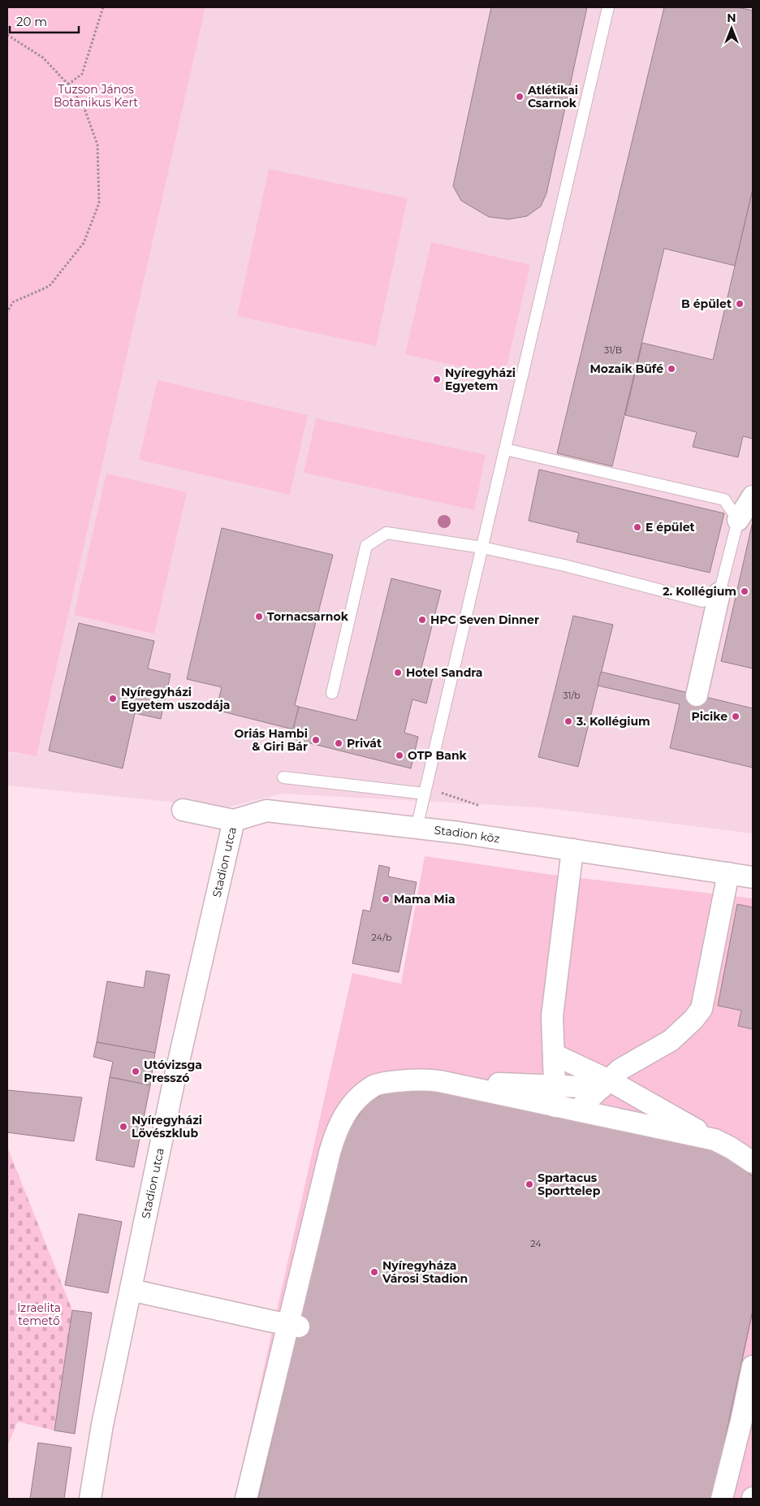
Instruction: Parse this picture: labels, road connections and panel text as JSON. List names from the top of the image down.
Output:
{
  "streets": {
    "street": ["Stadion köz", "Stadion utca"]
  },
  "crossings": [
    ["Stadion köz", "Stadion utca"]
  ],
  "parks": ["Tuzson János Botanikus Kert", "Izraelita temető"],
  "places": [
    "Atlétikai Csarnok",
    "B épület",
    "Mozaik Büfé",
    "Nyíregyházi Egyetem",
    "E épület",
    "2. Kollégium",
    "Tornacsarnok",
    "HPC Seven Dinner",
    "Hotel Sandra",
    "Nyíregyházi Egyetem uszodája",
    "Picike",
    "3. Kollégium",
    "Oriás Hambi & Giri Bár",
    "Privát",
    "OTP Bank",
    "Mama Mia",
    "Utóvizsga Presszó",
    "Nyíregyházi Lövészklub",
    "Spartacus Sporttelep",
    "Nyíregyháza Városi Stadion"
  ],
  "house_numbers": [
    "31/B",
    "31/b",
    "24/b",
    "24"
  ],
  "scale_bar": "20 m",
  "north": "top"
}
